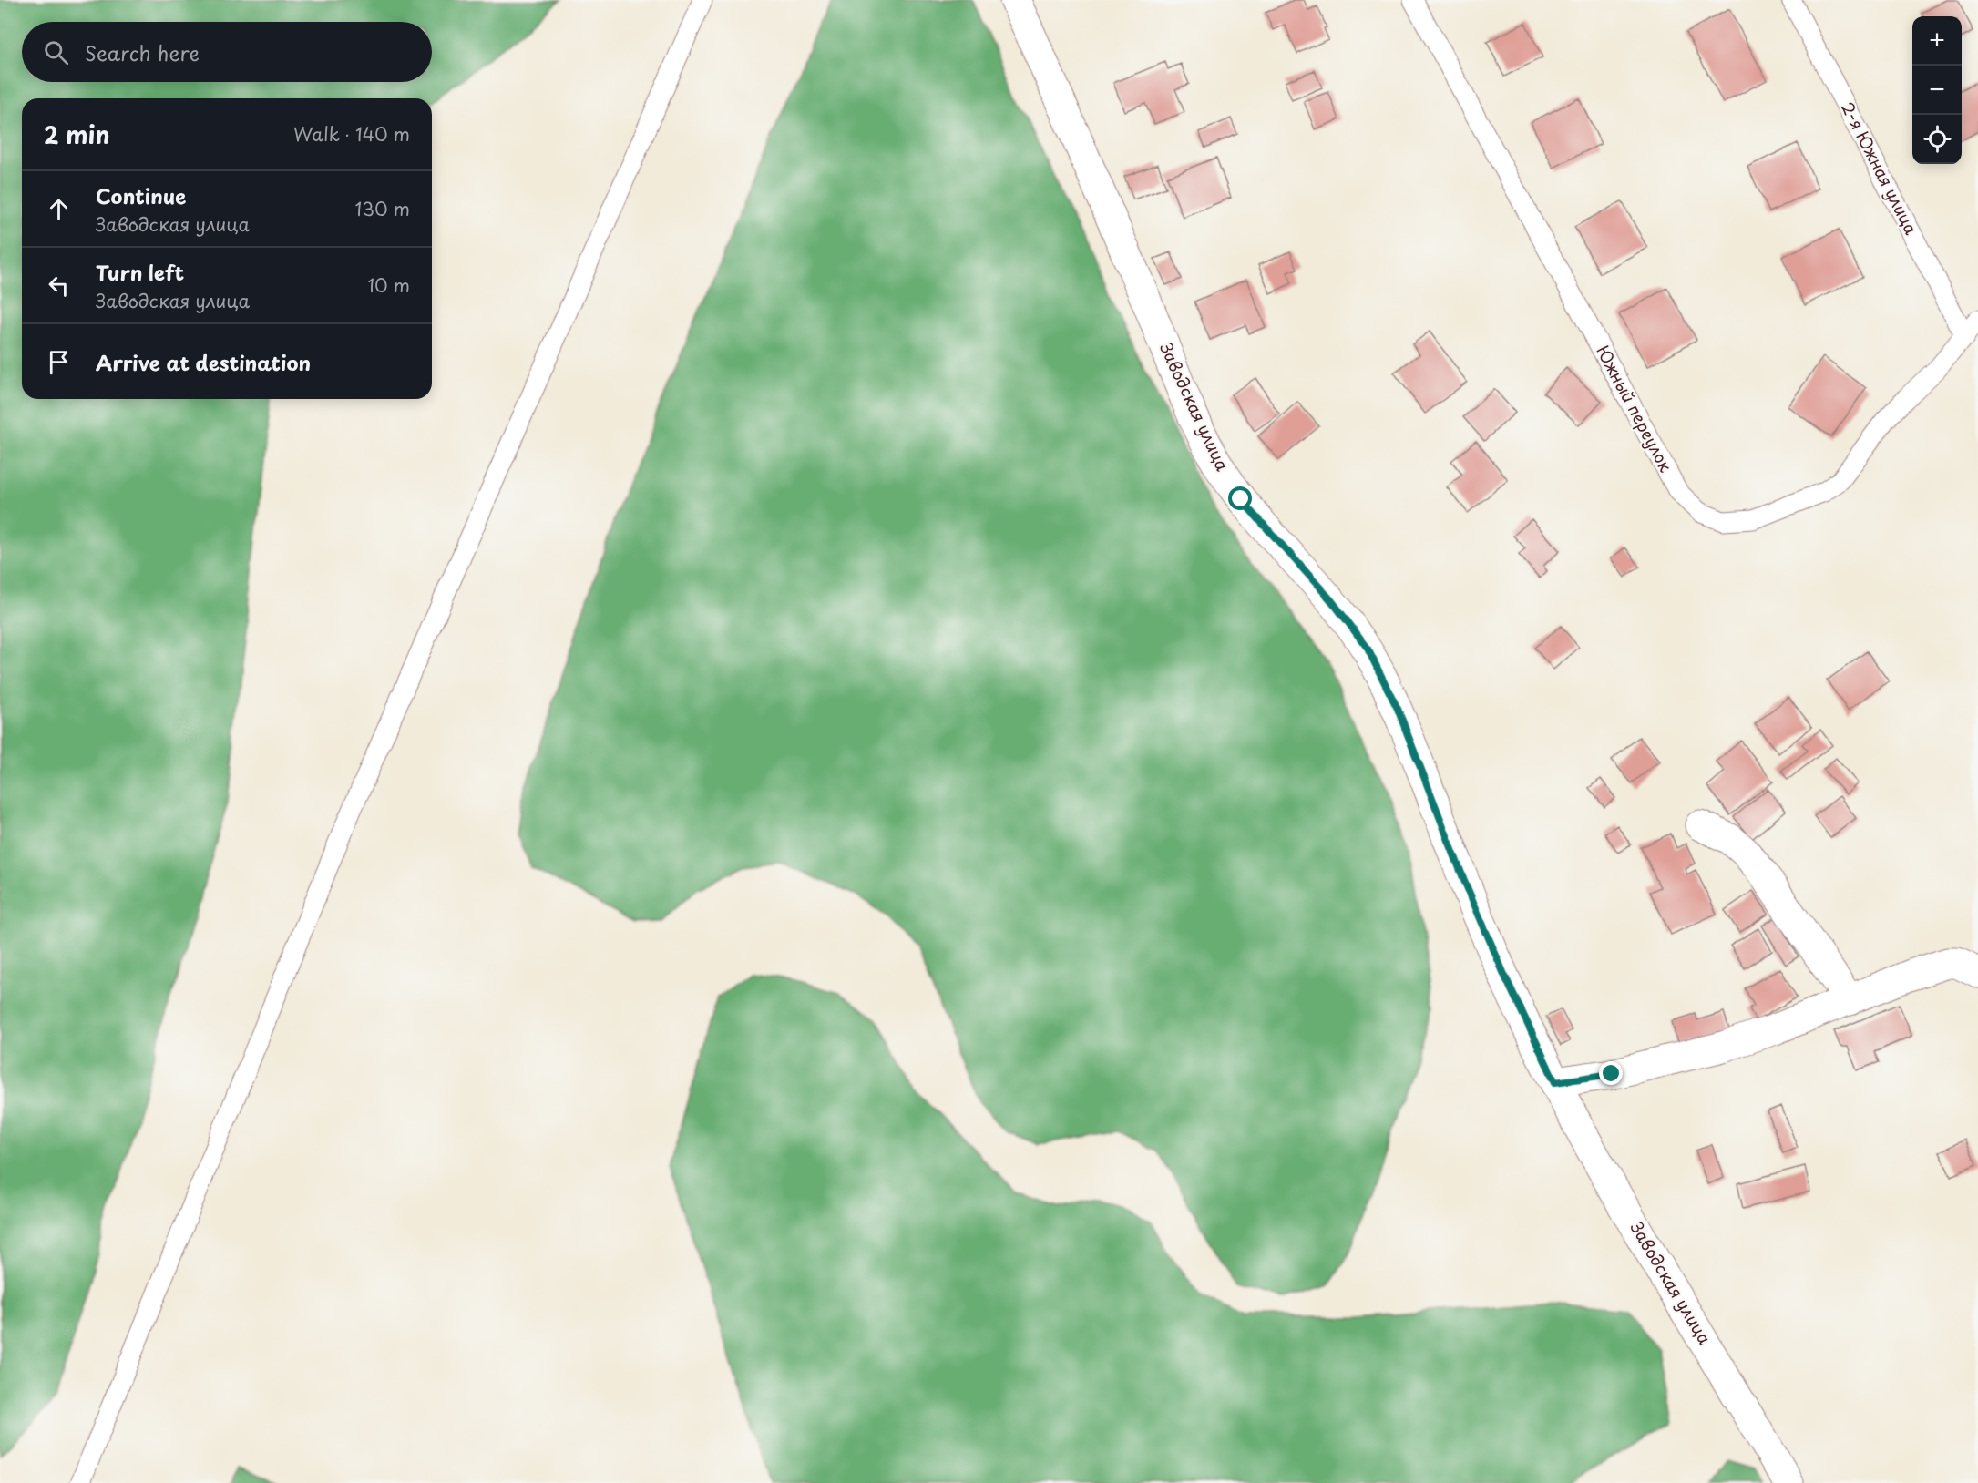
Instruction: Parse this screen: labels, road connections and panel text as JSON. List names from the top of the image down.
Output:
{
  "streets": {
    "street": ["Заводская улица"],
    "lane": ["2-я Южная улица", "Южный переулок"]
  },
  "crossings": [
    ["2-я Южная улица", "Южный переулок"]
  ],
  "page": {
    "map_buttons": ["+", "−"],
    "search": "Search here",
    "heading": ["2 min", "Walk · 140 m"],
    "list": [
      ["Continue", "Заводская улица", "130 m"],
      ["Turn left", "Заводская улица", "10 m"],
      "Arrive at destination"
    ]
  }
}
